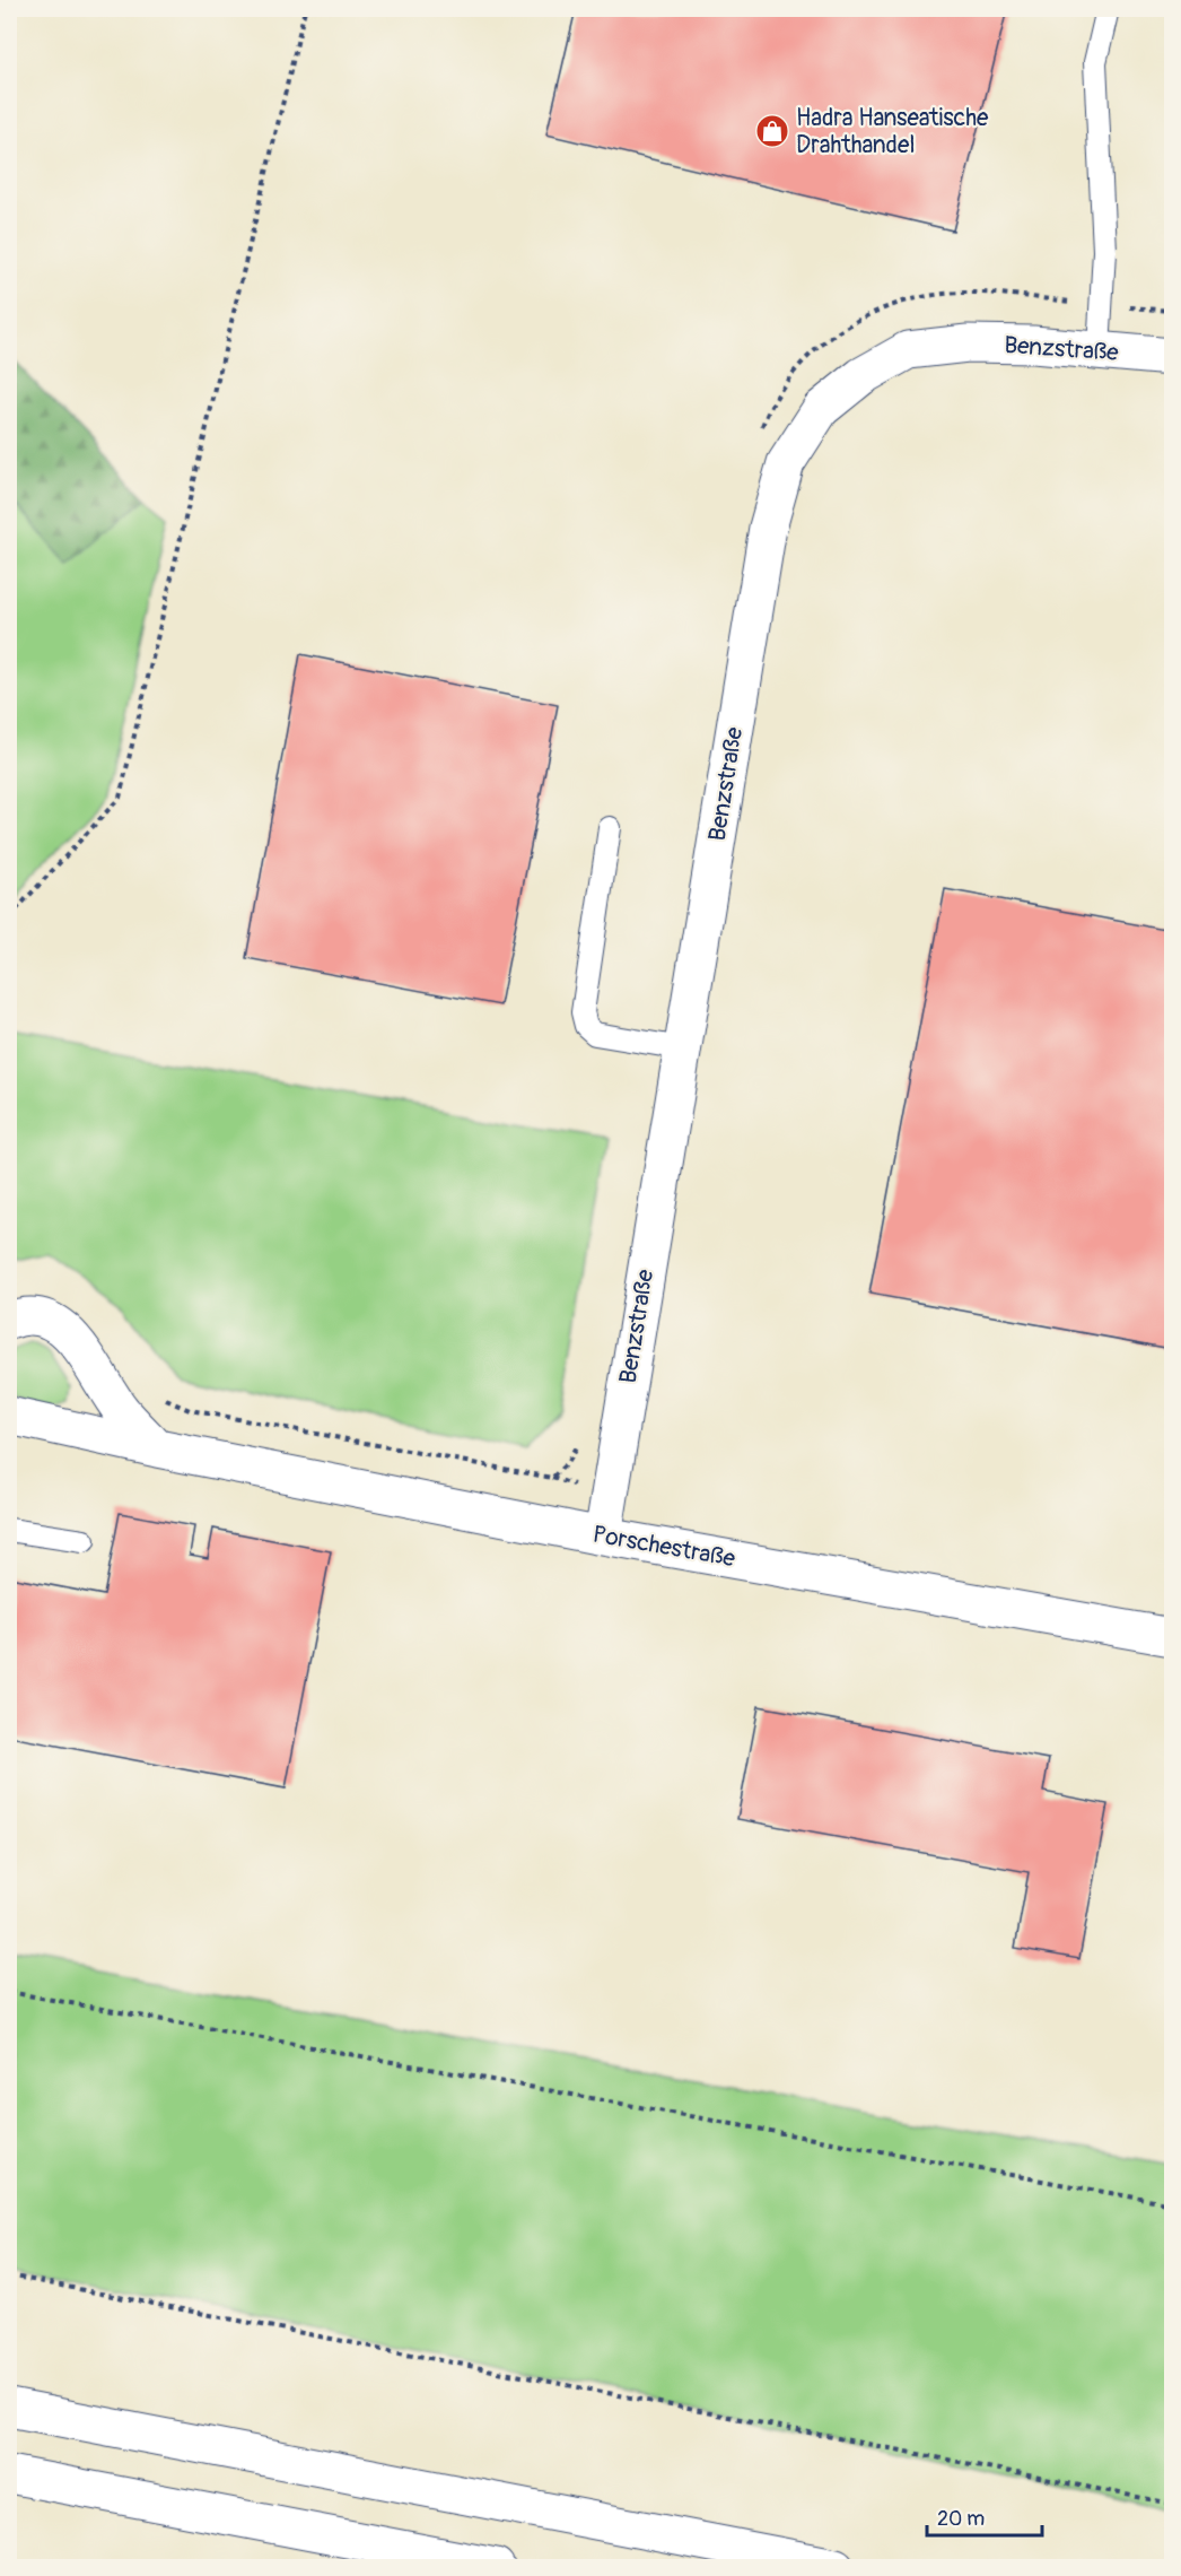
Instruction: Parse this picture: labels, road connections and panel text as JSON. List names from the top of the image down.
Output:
{
  "streets": {
    "main road": ["Benzstraße", "Porschestraße"]
  },
  "crossings": [
    ["Benzstraße", "Porschestraße"]
  ],
  "places": {
    "shop": ["Hadra Hanseatische Drahthandel"]
  },
  "scale_bar": "20 m"
}
